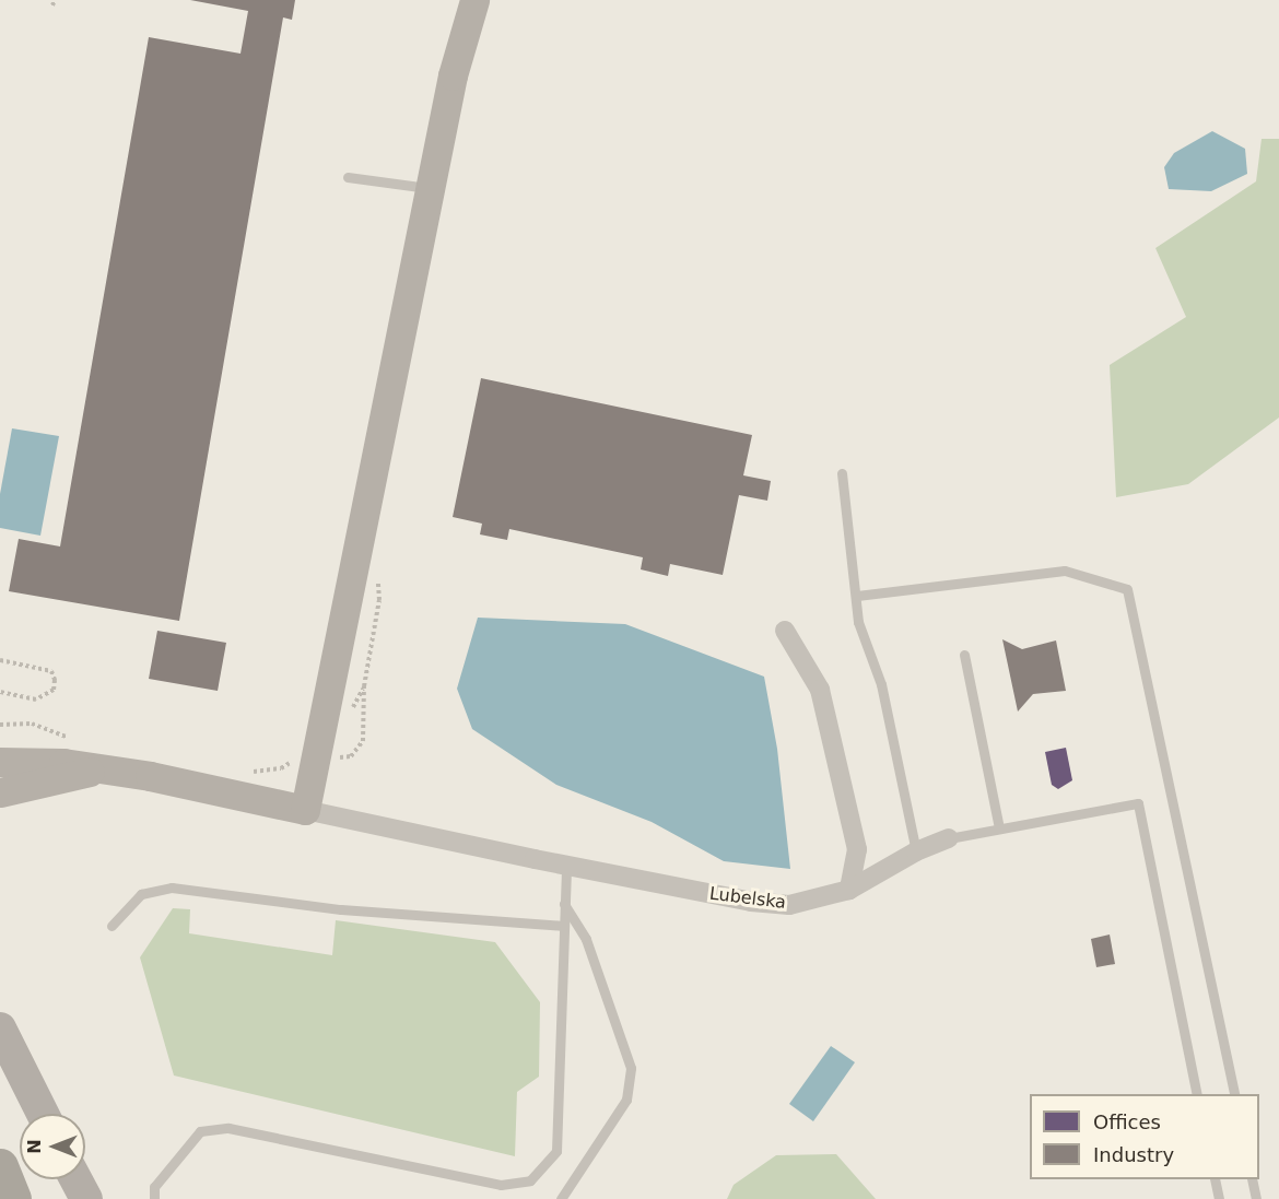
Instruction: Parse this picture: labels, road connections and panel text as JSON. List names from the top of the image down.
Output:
{
  "streets": {
    "street": ["Lubelska"]
  },
  "legend": ["Offices", "Industry"],
  "north": "left"
}
